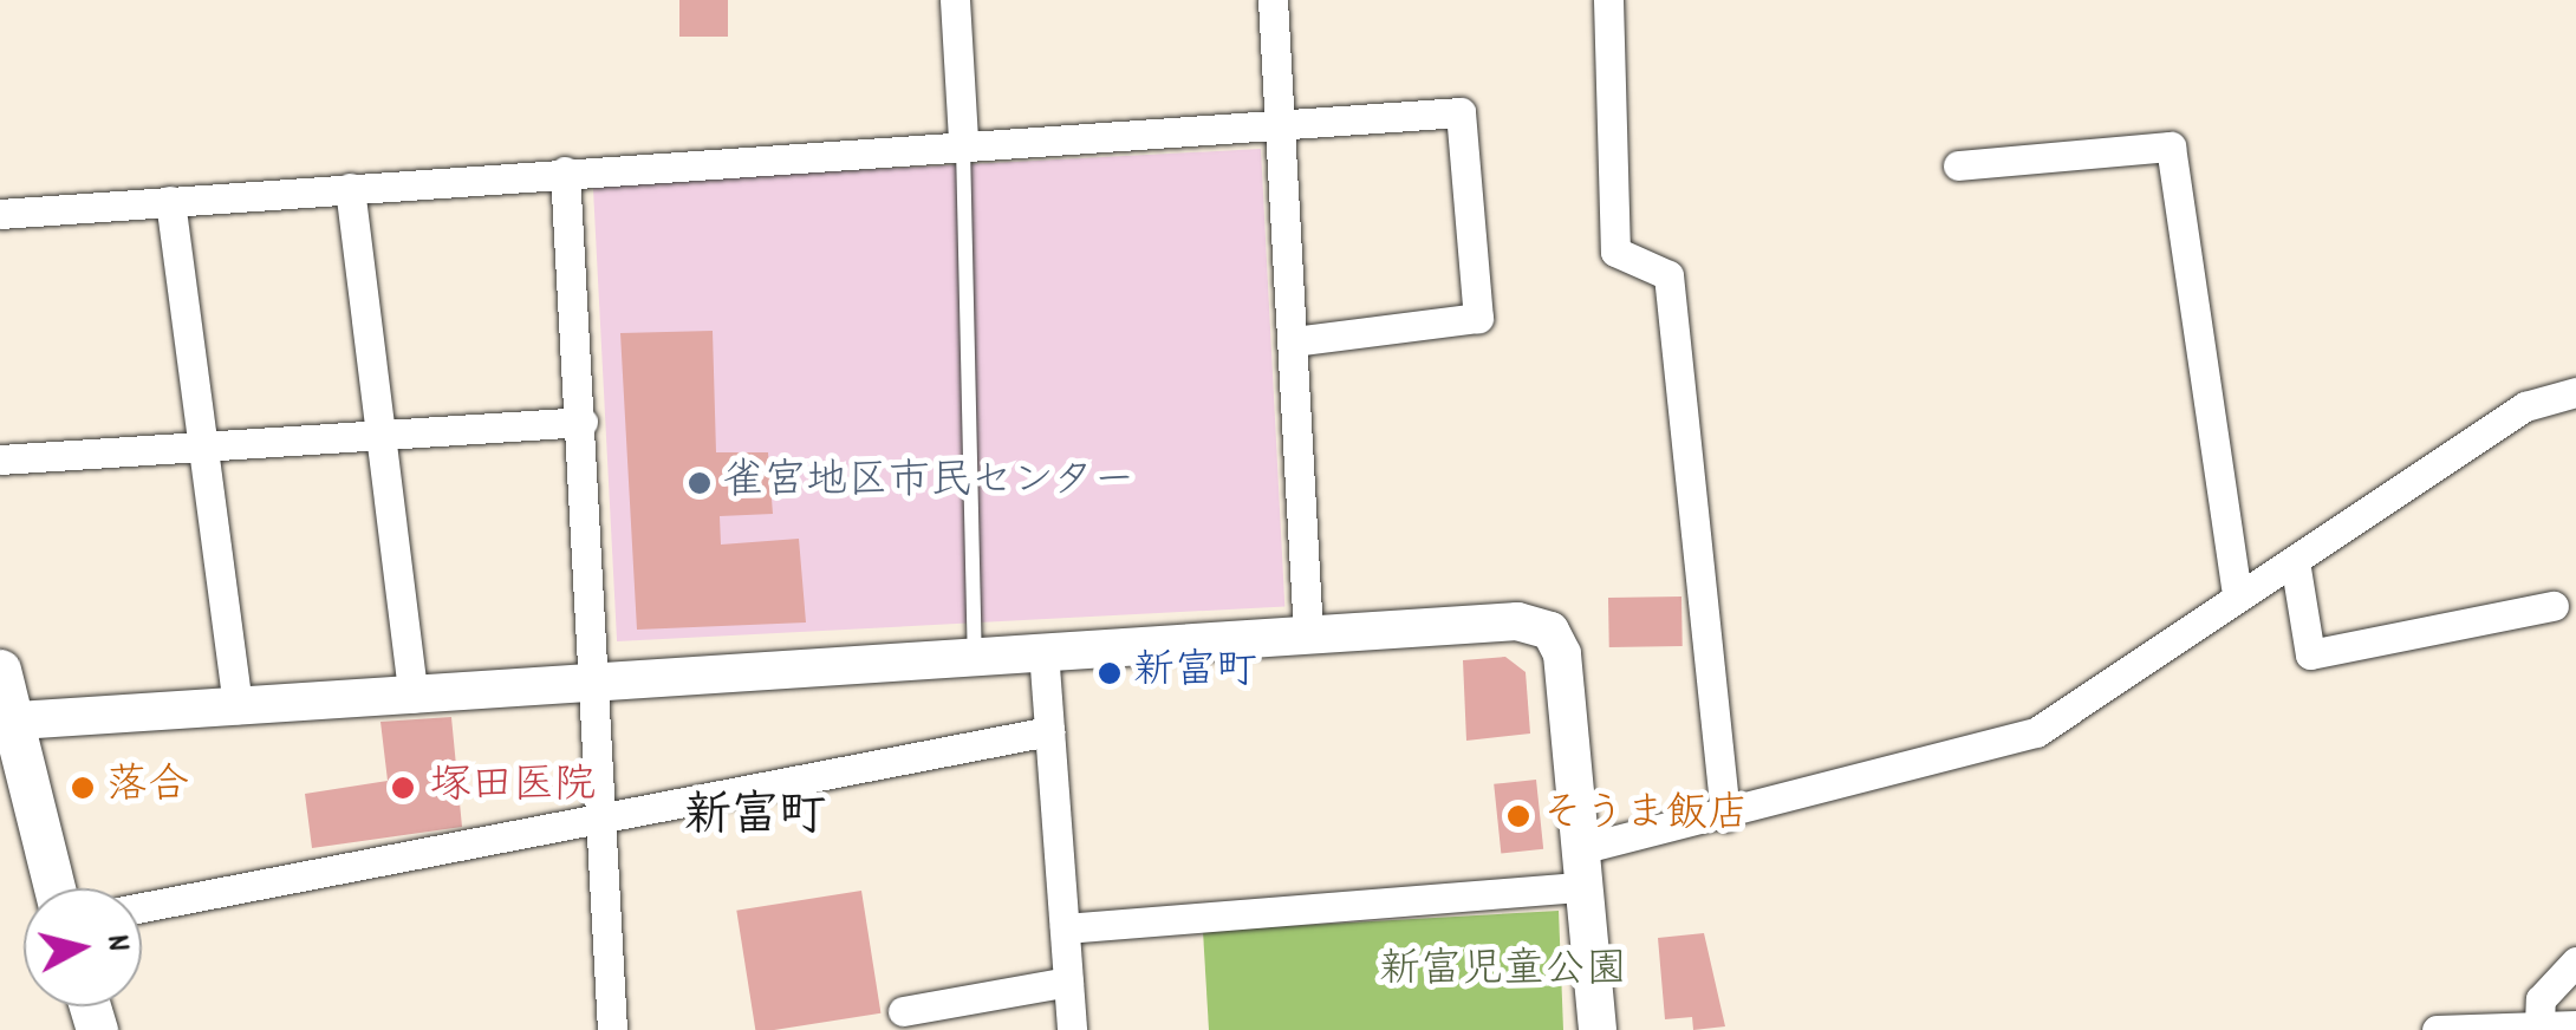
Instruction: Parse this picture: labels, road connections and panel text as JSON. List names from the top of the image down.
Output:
{
  "districts": ["新富町"],
  "parks": ["新富児童公園"],
  "places": [
    "雀宮地区市民センター",
    "新富町",
    "落合",
    "塚田医院",
    "そうま飯店"
  ],
  "north": "right"
}
